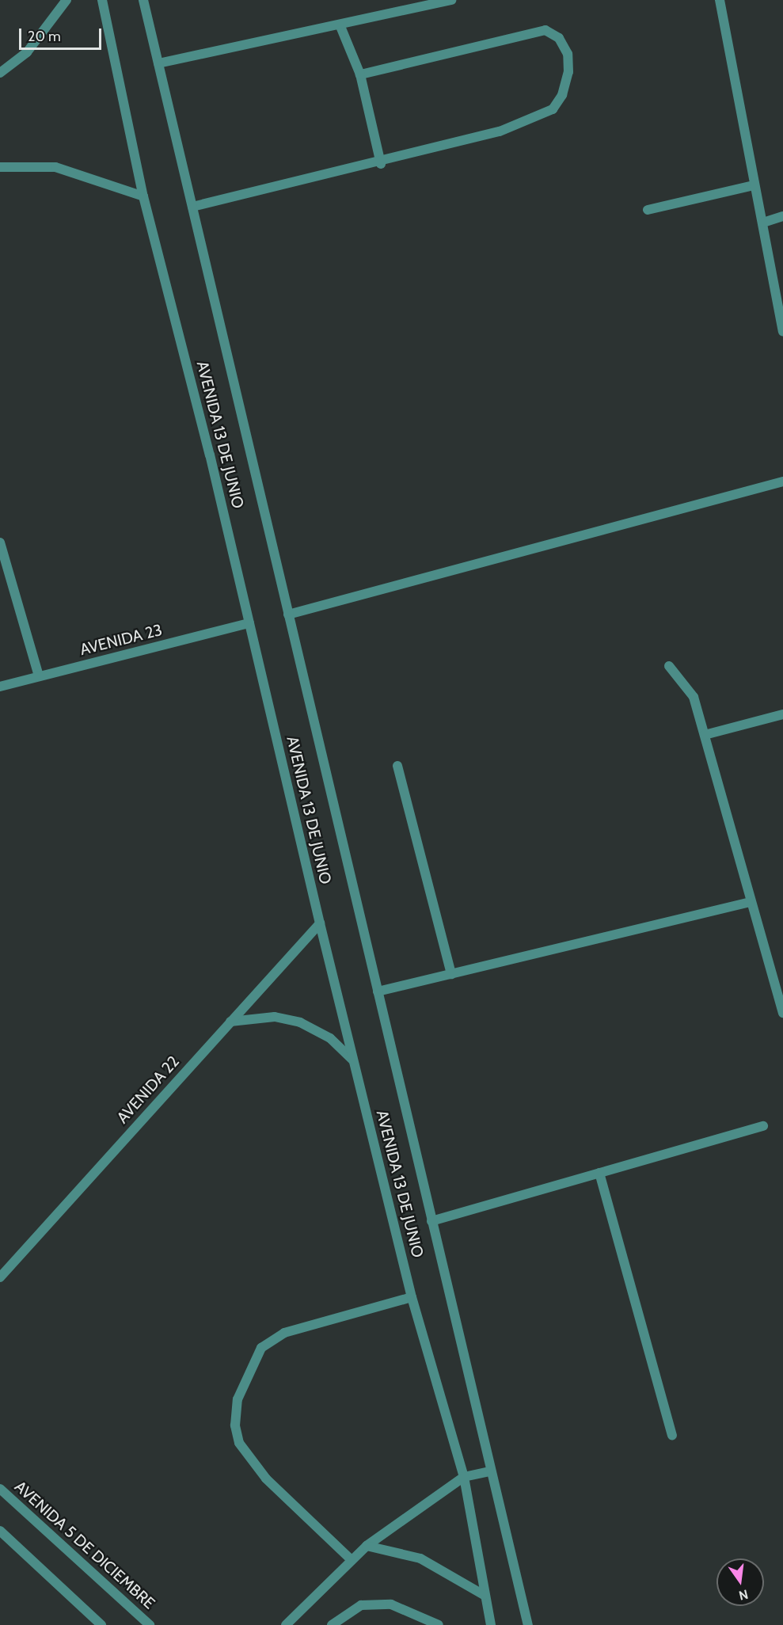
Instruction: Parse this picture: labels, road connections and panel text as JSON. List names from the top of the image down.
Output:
{
  "streets": {
    "street": [
      "AVENIDA 13 DE JUNIO",
      "AVENIDA 23",
      "AVENIDA 22",
      "AVENIDA 5 DE DICIEMBRE"
    ]
  },
  "crossings": [
    ["AVENIDA 13 DE JUNIO", "AVENIDA 23"],
    ["AVENIDA 13 DE JUNIO", "AVENIDA 22"]
  ],
  "scale_bar": "20 m",
  "north": "bottom"
}
